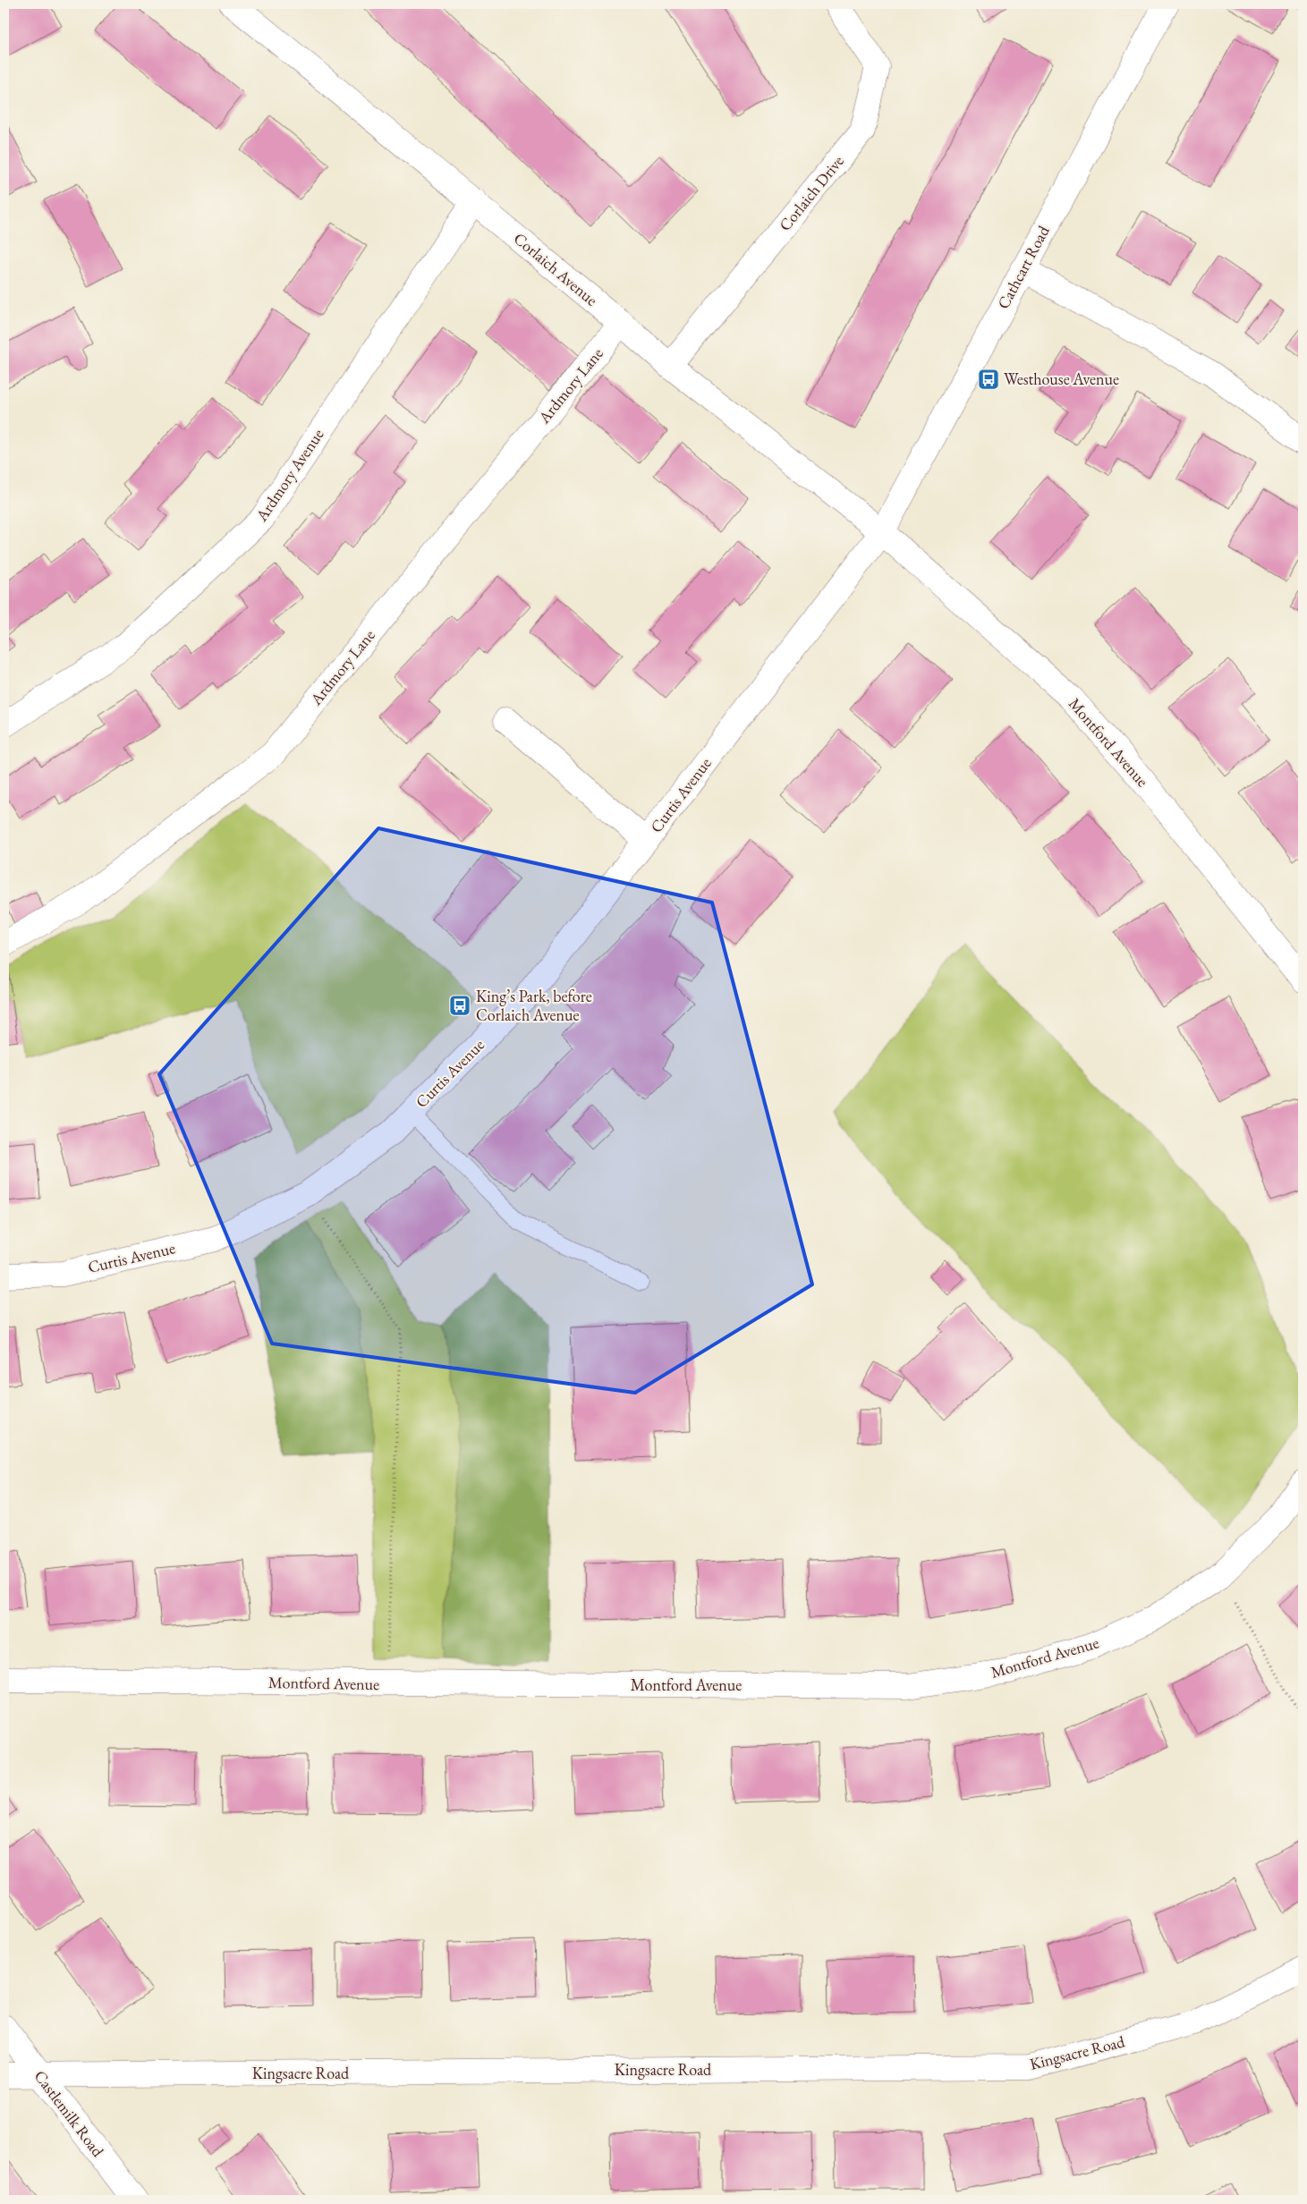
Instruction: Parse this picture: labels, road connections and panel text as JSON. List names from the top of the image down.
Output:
{
  "streets": {
    "street": [
      "Corlaich Drive",
      "Cathcart Road",
      "Corlaich Avenue",
      "Ardmory Lane",
      "Ardmory Avenue",
      "Montford Avenue",
      "Curtis Avenue",
      "Kingsacre Road",
      "Castlemilk Road"
    ]
  },
  "crossings": [
    ["Corlaich Drive", "Corlaich Avenue"],
    ["Cathcart Road", "Corlaich Avenue"],
    ["Cathcart Road", "Montford Avenue"],
    ["Cathcart Road", "Curtis Avenue"],
    ["Corlaich Avenue", "Ardmory Lane"],
    ["Corlaich Avenue", "Ardmory Avenue"],
    ["Corlaich Avenue", "Montford Avenue"],
    ["Corlaich Avenue", "Curtis Avenue"],
    ["Montford Avenue", "Curtis Avenue"],
    ["Kingsacre Road", "Castlemilk Road"]
  ],
  "places": {
    "bus stop": ["Westhouse Avenue", "King’s Park, before Corlaich Avenue"]
  }
}
